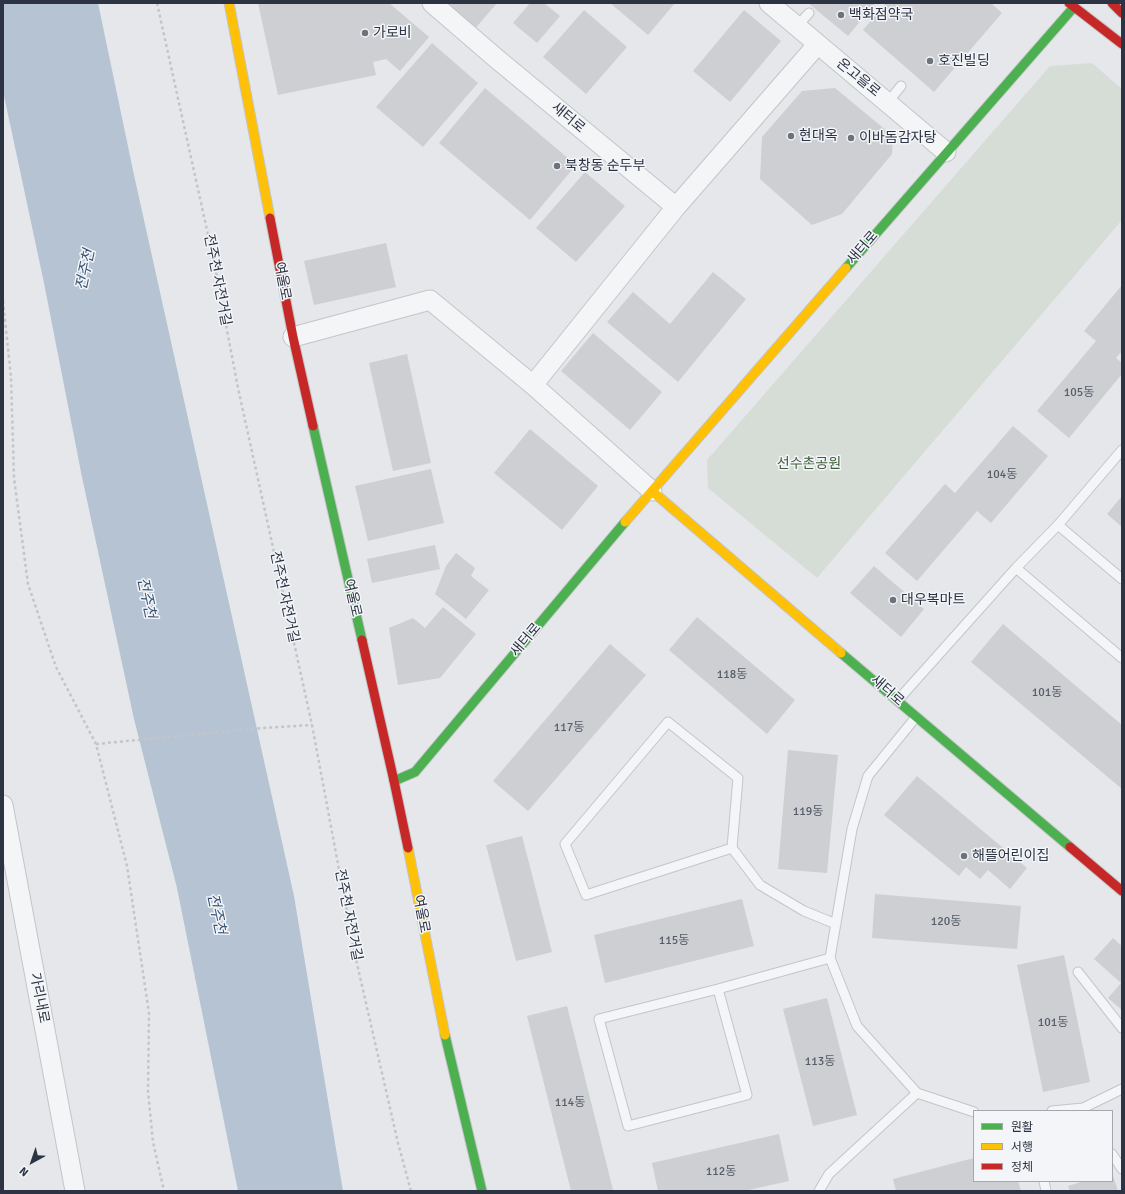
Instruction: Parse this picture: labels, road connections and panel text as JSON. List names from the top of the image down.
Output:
{
  "streets": {
    "street": [
      "온고을로",
      "새터로",
      "여울로",
      "가리내로"
    ],
    "path": ["전주천 자전거길"]
  },
  "crossings": [
    ["온고을로", "새터로"],
    ["새터로", "여울로"]
  ],
  "water": ["전주천"],
  "parks": ["선수촌공원"],
  "places": [
    "백화점약국",
    "가로비",
    "호진빌딩",
    "현대옥",
    "이바돔감자탕",
    "북창동 순두부",
    "대우복마트",
    "해뜰어린이집"
  ],
  "house_numbers": [
    "105동",
    "104동",
    "118동",
    "101동",
    "117동",
    "119동",
    "120동",
    "115동",
    "101동",
    "113동",
    "114동",
    "112동"
  ],
  "legend": ["원활", "서행", "정체"],
  "north": "bottom left"
}
